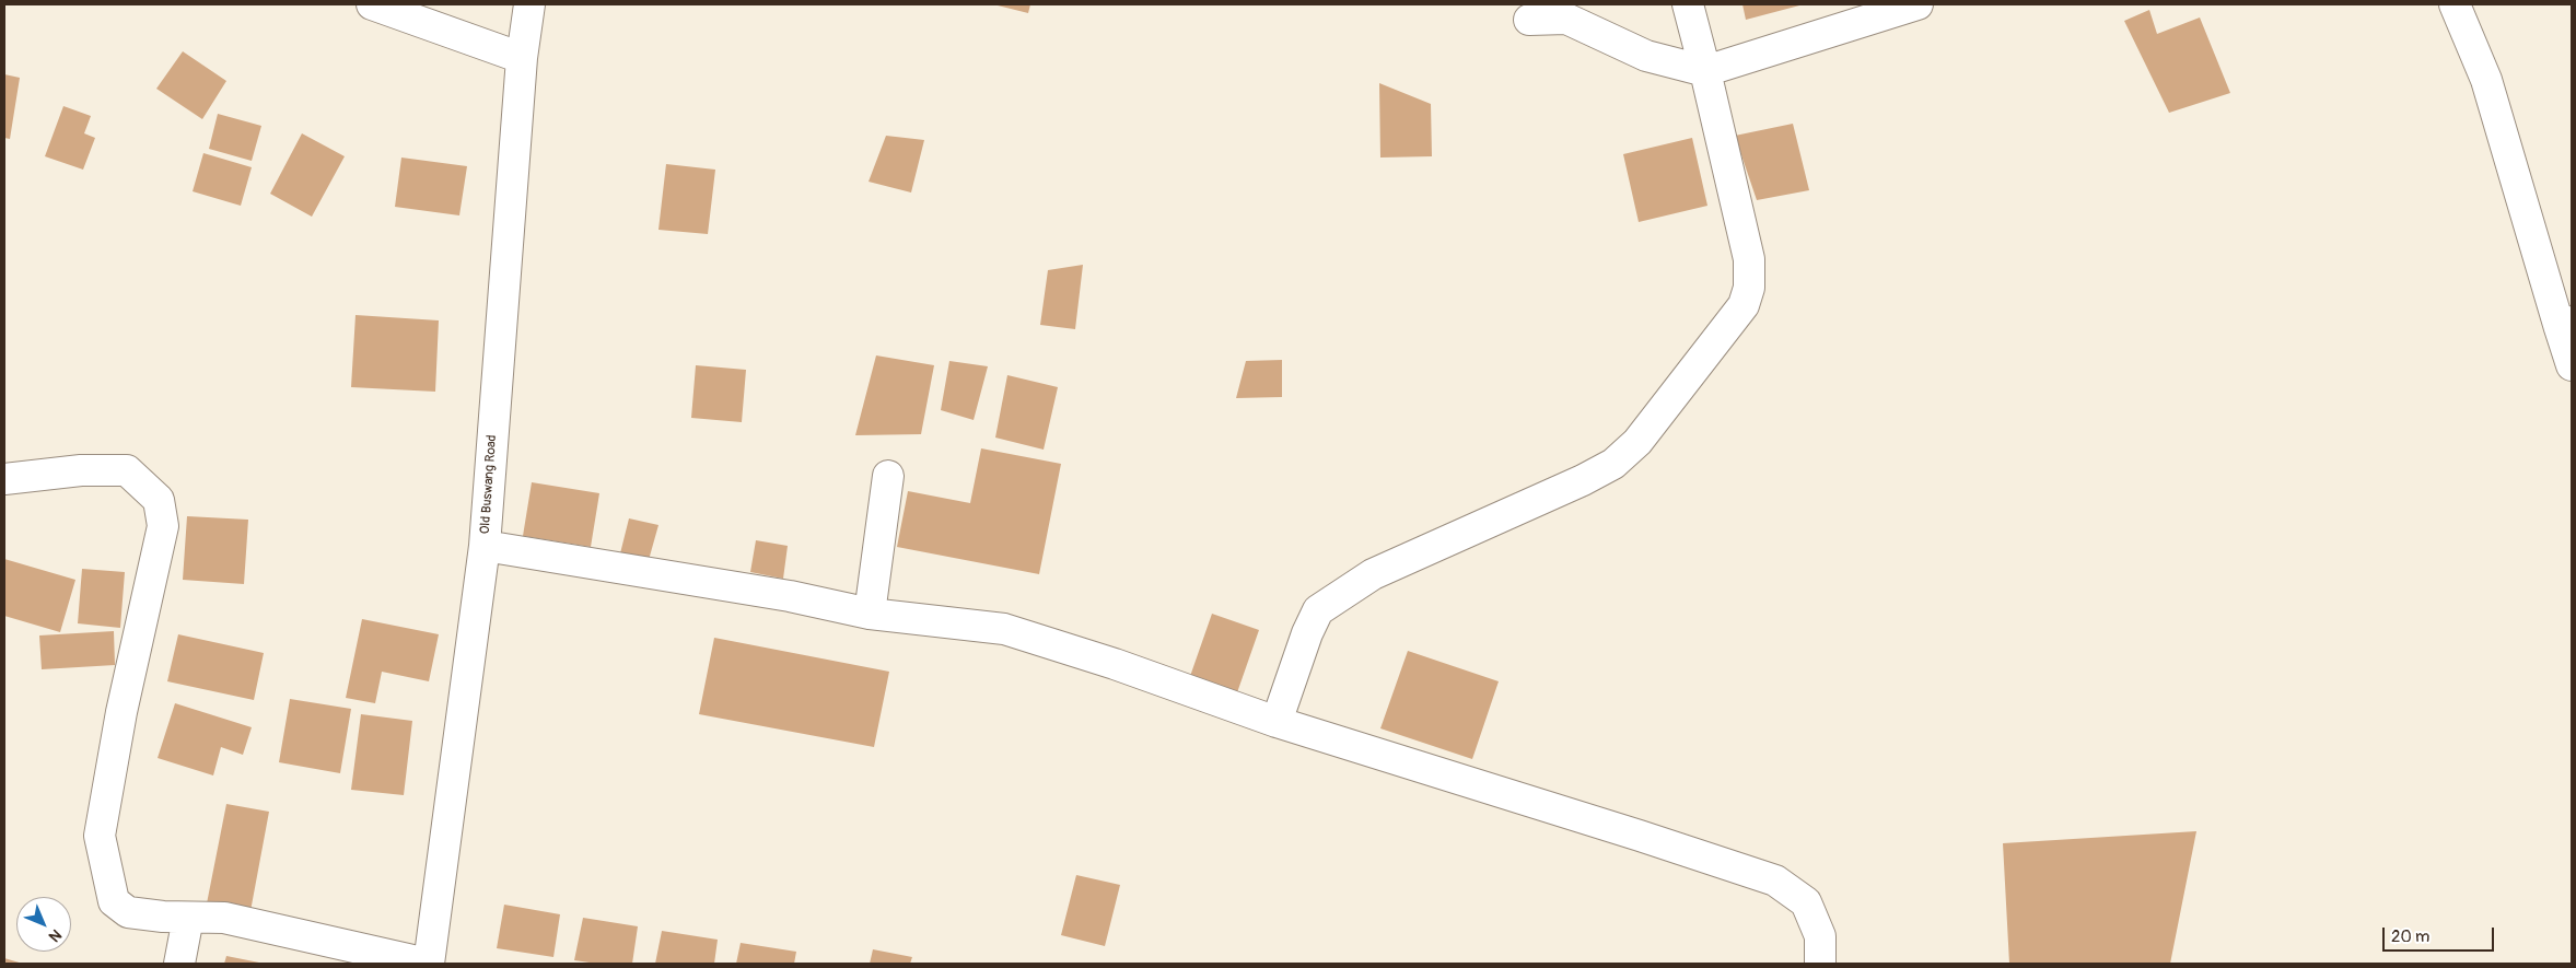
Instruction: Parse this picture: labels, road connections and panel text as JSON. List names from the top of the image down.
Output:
{
  "streets": {
    "street": ["Old Buswang Road"]
  },
  "scale_bar": "20 m",
  "north": "bottom right"
}
